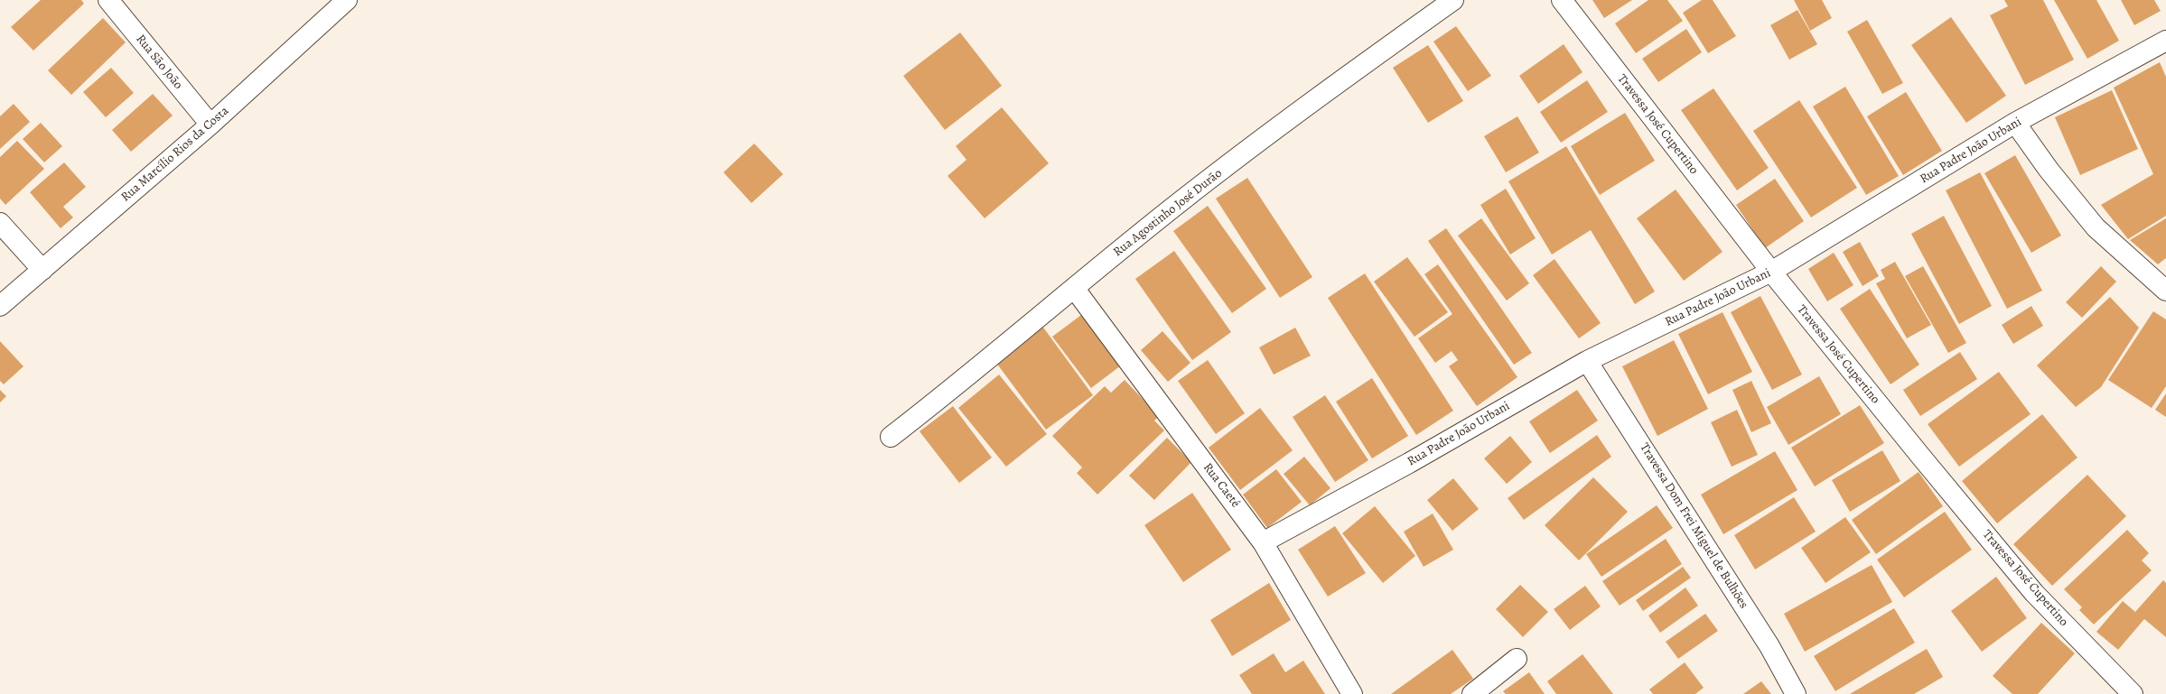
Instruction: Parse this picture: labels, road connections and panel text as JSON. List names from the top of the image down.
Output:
{
  "streets": {
    "street": [
      "Rua São João",
      "Travessa José Cupertino",
      "Rua Padre João Urbani",
      "Rua Marcílio Rios da Costa",
      "Rua Agostinho José Durão",
      "Rua Caeté",
      "Travessa Dom Frei Miguel de Bulhões"
    ]
  },
  "crossings": [
    ["Rua São João", "Rua Marcílio Rios da Costa"],
    ["Travessa José Cupertino", "Rua Padre João Urbani"],
    ["Rua Padre João Urbani", "Rua Caeté"],
    ["Rua Padre João Urbani", "Travessa Dom Frei Miguel de Bulhões"],
    ["Rua Agostinho José Durão", "Rua Caeté"]
  ]
}
